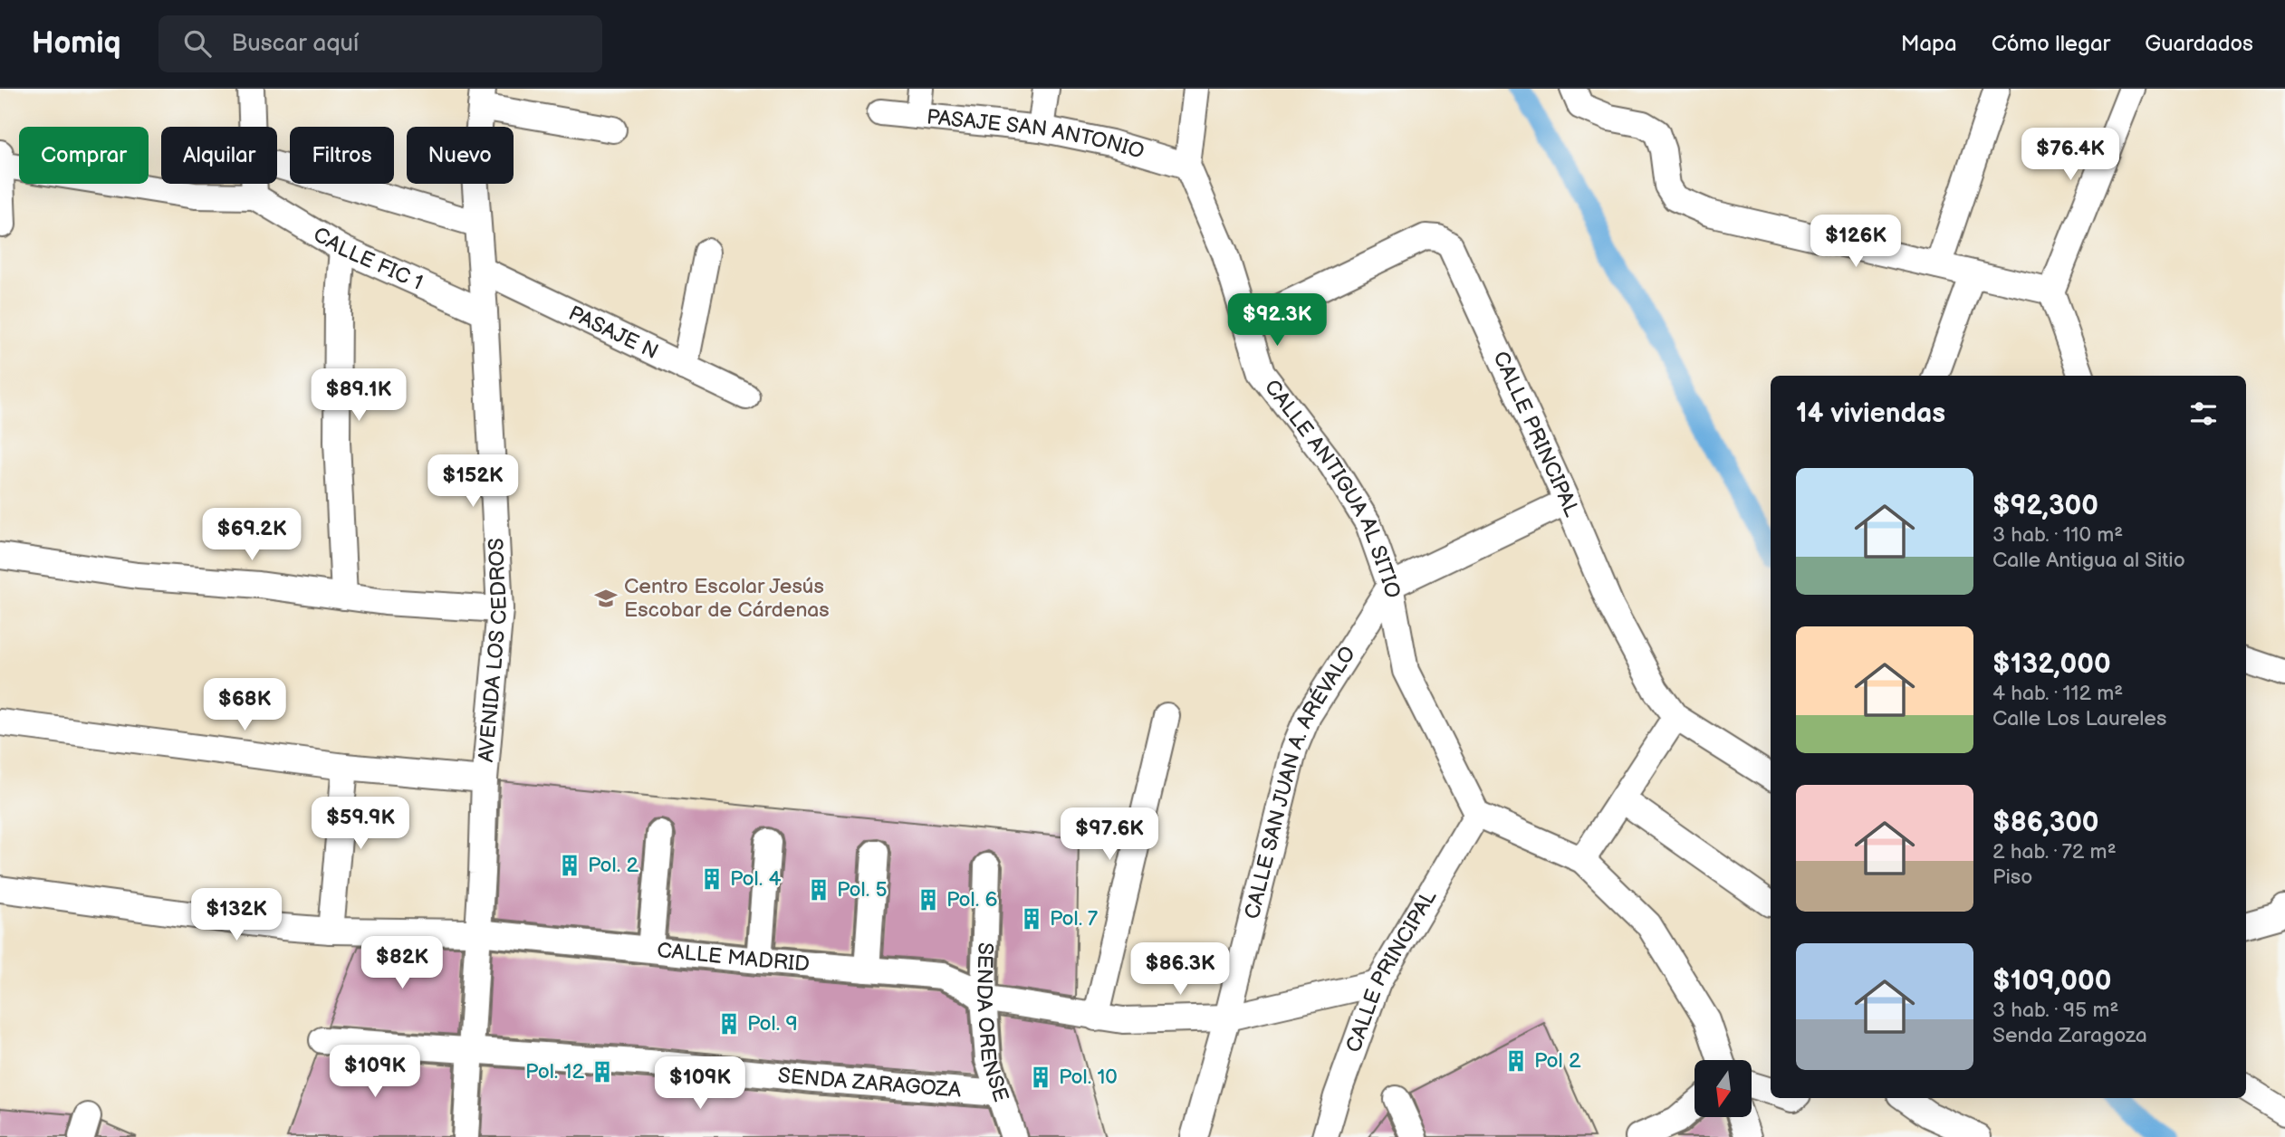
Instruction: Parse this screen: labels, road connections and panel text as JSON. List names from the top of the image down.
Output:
{
  "streets": {
    "street": [
      "PASAJE SAN ANTONIO",
      "CALLE FIC 1",
      "PASAJE N",
      "CALLE PRINCIPAL",
      "CALLE ANTIGUA AL SITIO",
      "AVENIDA LOS CEDROS",
      "CALLE SAN JUAN A. ARÉVALO",
      "CALLE MADRID",
      "SENDA ORENSE",
      "SENDA ZARAGOZA"
    ]
  },
  "crossings": [
    ["PASAJE SAN ANTONIO", "CALLE ANTIGUA AL SITIO"],
    ["CALLE FIC 1", "AVENIDA LOS CEDROS"],
    ["PASAJE N", "AVENIDA LOS CEDROS"],
    ["CALLE PRINCIPAL", "CALLE ANTIGUA AL SITIO"],
    ["CALLE ANTIGUA AL SITIO", "CALLE SAN JUAN A. ARÉVALO"],
    ["AVENIDA LOS CEDROS", "CALLE MADRID"],
    ["AVENIDA LOS CEDROS", "SENDA ZARAGOZA"],
    ["CALLE MADRID", "SENDA ORENSE"],
    ["SENDA ORENSE", "SENDA ZARAGOZA"]
  ],
  "places": {
    "school or university": ["Centro Escolar Jesús Escobar de Cárdenas"],
    "building": [
      "Pol. 2",
      "Pol. 4",
      "Pol. 5",
      "Pol. 6",
      "Pol. 7",
      "Pol. 9",
      "Pol 2",
      "Pol. 12",
      "Pol. 10"
    ]
  },
  "north": "bottom",
  "page": {
    "header": "Homiq",
    "search": "Buscar aquí",
    "nav": ["Mapa", "Cómo llegar", "Guardados"],
    "chip": [
      "Comprar",
      "Alquilar",
      "Filtros",
      "Nuevo"
    ],
    "price": [
      "$76.4K",
      "$126K",
      "$92.3K",
      "$89.1K",
      "$152K",
      "$69.2K",
      "$68K",
      "$59.9K",
      "$97.6K",
      "$132K",
      "$82K",
      "$86.3K",
      "$109K",
      "$109K"
    ],
    "heading": "14 viviendas",
    "list": [
      {
        "name": "$92,300",
        "note": "3 hab. · 110 m² · Calle Antigua al Sitio"
      },
      {
        "name": "$132,000",
        "note": "4 hab. · 112 m² · Calle Los Laureles"
      },
      {
        "name": "$86,300",
        "note": "2 hab. · 72 m² · Piso"
      },
      {
        "name": "$109,000",
        "note": "3 hab. · 95 m² · Senda Zaragoza"
      }
    ]
  }
}
